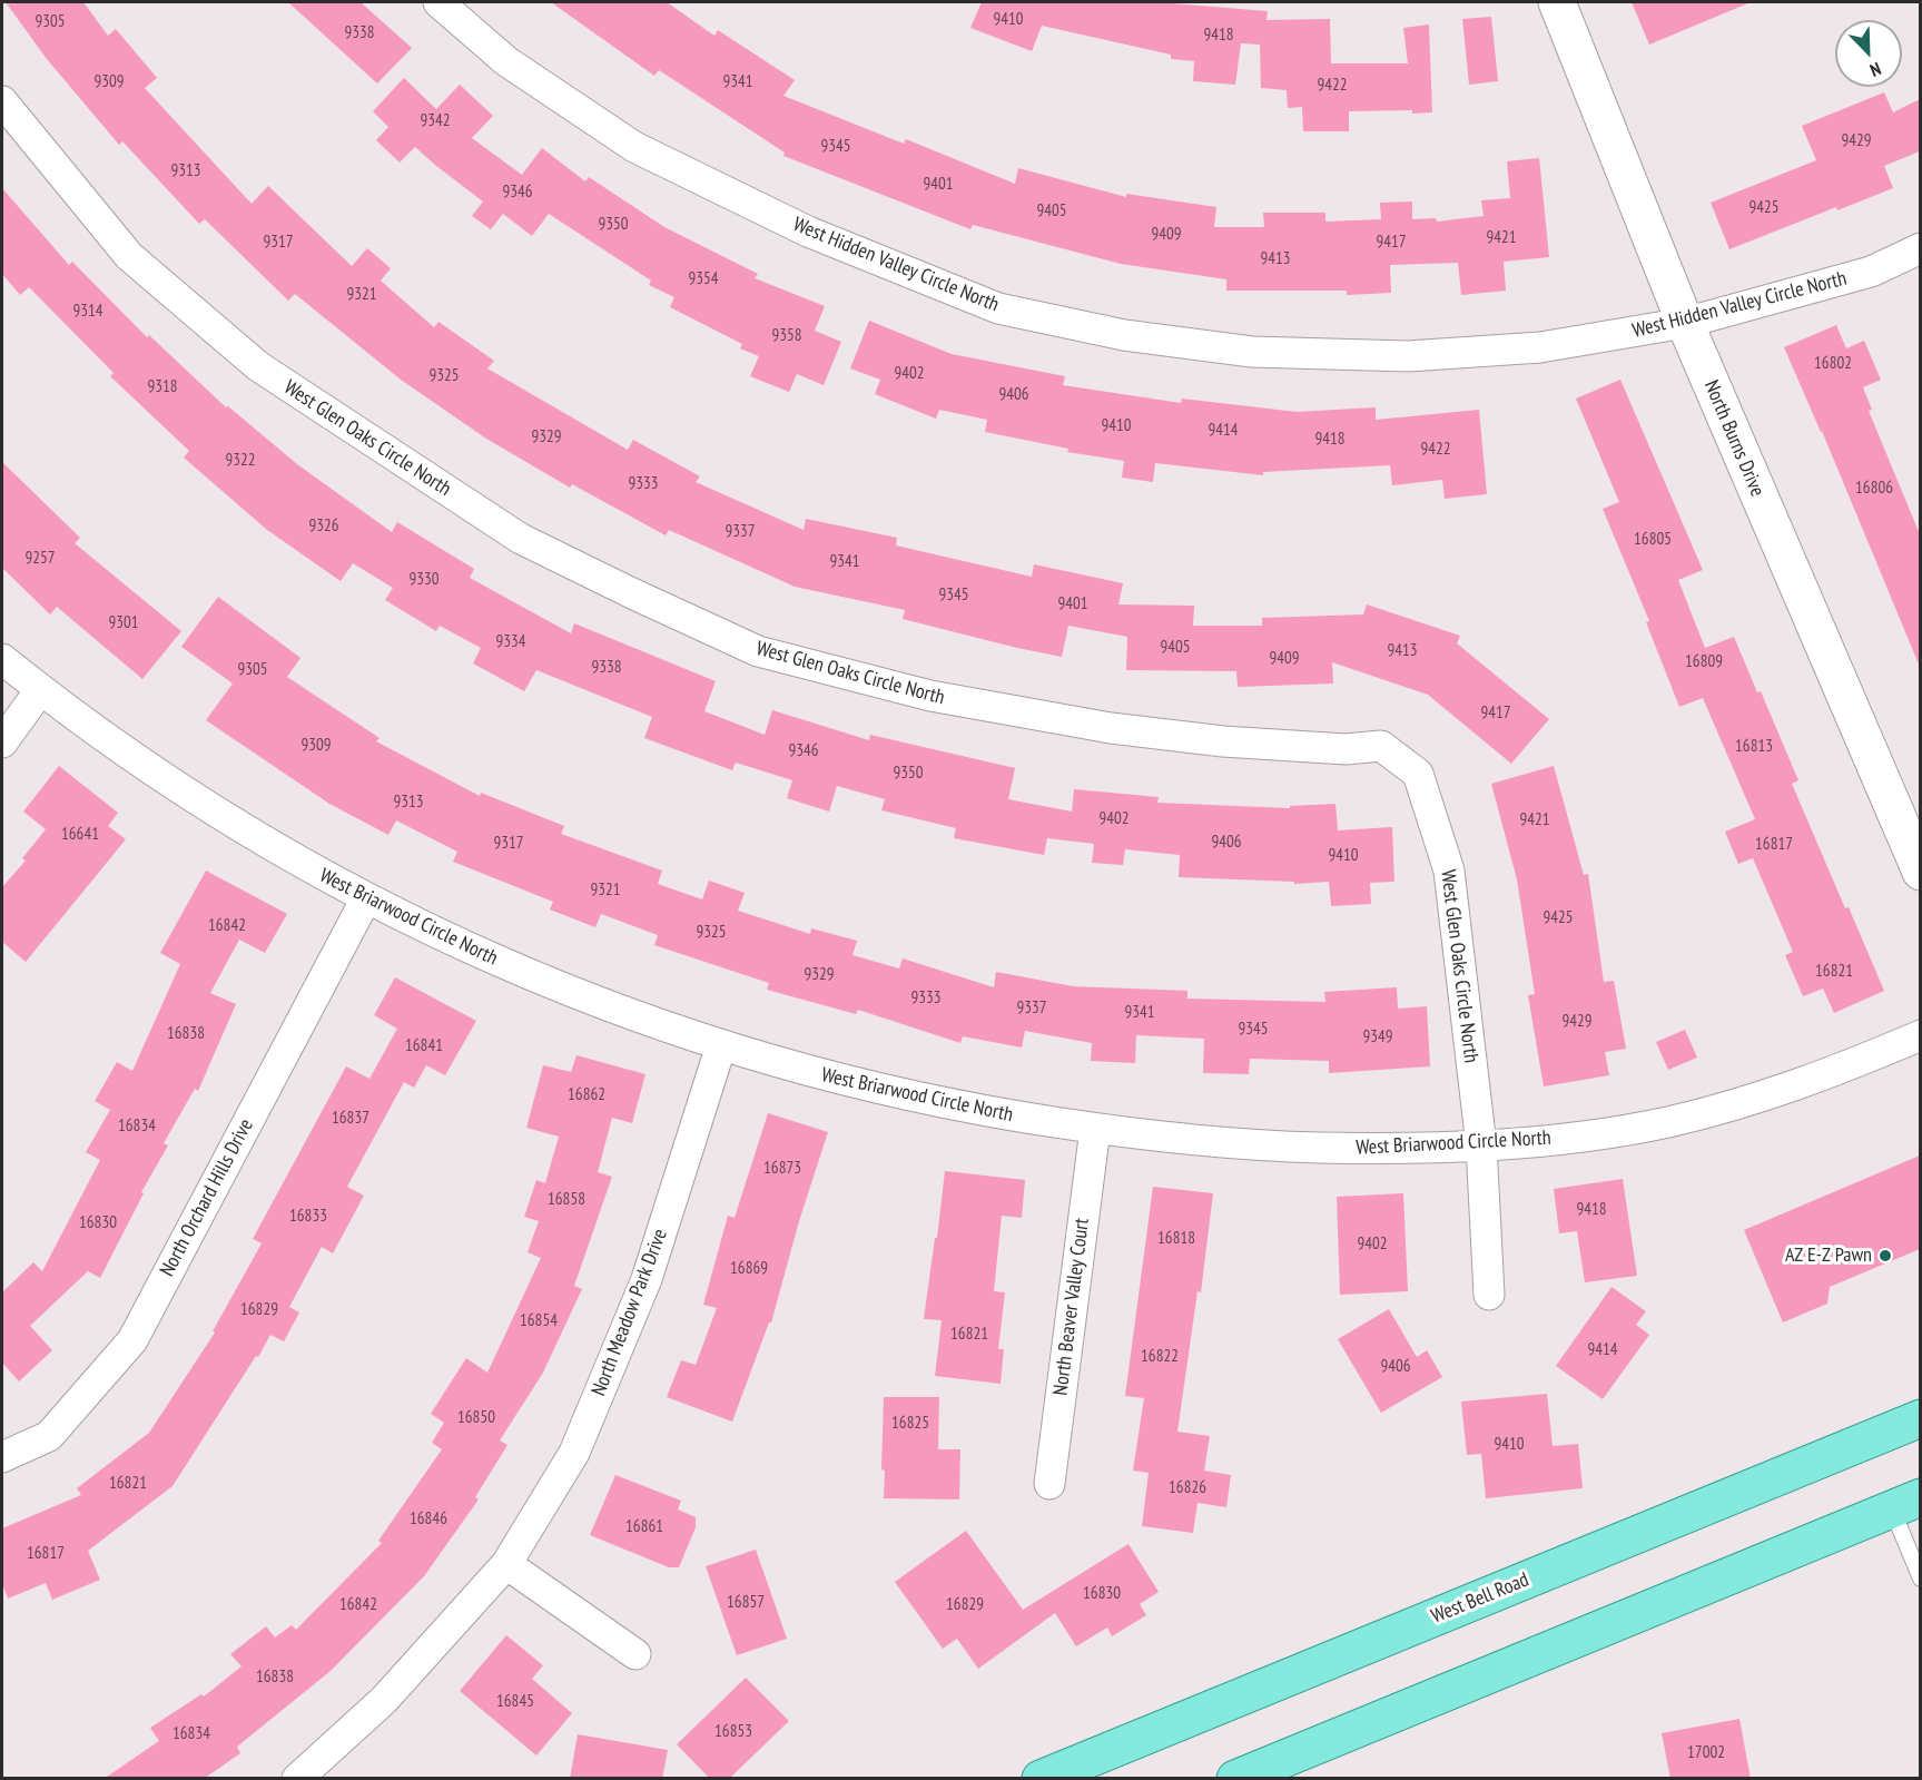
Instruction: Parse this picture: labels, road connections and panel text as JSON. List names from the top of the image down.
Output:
{
  "streets": {
    "main road": ["West Bell Road"],
    "street": [
      "West Hidden Valley Circle North",
      "West Glen Oaks Circle North",
      "North Burns Drive",
      "West Briarwood Circle North",
      "North Orchard Hills Drive",
      "North Beaver Valley Court",
      "North Meadow Park Drive"
    ]
  },
  "crossings": [
    ["West Hidden Valley Circle North", "North Burns Drive"],
    ["West Glen Oaks Circle North", "West Briarwood Circle North"],
    ["West Briarwood Circle North", "North Orchard Hills Drive"],
    ["West Briarwood Circle North", "North Beaver Valley Court"],
    ["West Briarwood Circle North", "North Meadow Park Drive"]
  ],
  "places": ["AZ E-Z Pawn"],
  "house_numbers": [
    "9410",
    "9305",
    "9338",
    "9418",
    "9309",
    "9341",
    "9422",
    "9342",
    "9429",
    "9345",
    "9313",
    "9401",
    "9346",
    "9425",
    "9405",
    "9350",
    "9409",
    "9421",
    "9317",
    "9417",
    "9413",
    "9354",
    "9321",
    "9314",
    "9358",
    "16802",
    "9402",
    "9325",
    "9318",
    "9406",
    "9410",
    "9414",
    "9329",
    "9418",
    "9422",
    "9322",
    "9333",
    "16806",
    "9326",
    "9337",
    "16805",
    "9257",
    "9341",
    "9330",
    "9345",
    "9401",
    "9301",
    "9334",
    "9405",
    "9413",
    "9409",
    "16809",
    "9338",
    "9305",
    "9417",
    "9309",
    "16813",
    "9346",
    "9350",
    "9313",
    "9402",
    "9421",
    "16641",
    "9406",
    "9317",
    "16817",
    "9410",
    "9321",
    "9425",
    "16842",
    "9325",
    "16821",
    "9329",
    "9333",
    "9337",
    "9341",
    "9429",
    "9345",
    "16838",
    "9349",
    "16841",
    "16862",
    "16837",
    "16834",
    "16873",
    "16858",
    "9418",
    "16833",
    "16830",
    "16818",
    "9402",
    "16869",
    "16829",
    "16854",
    "16821",
    "9414",
    "16822",
    "9406",
    "16850",
    "16825",
    "9410",
    "16821",
    "16826",
    "16846",
    "16861",
    "16817",
    "16830",
    "16857",
    "16842",
    "16829",
    "16838",
    "16845",
    "16853",
    "16834",
    "17002"
  ],
  "north": "bottom right"
}
